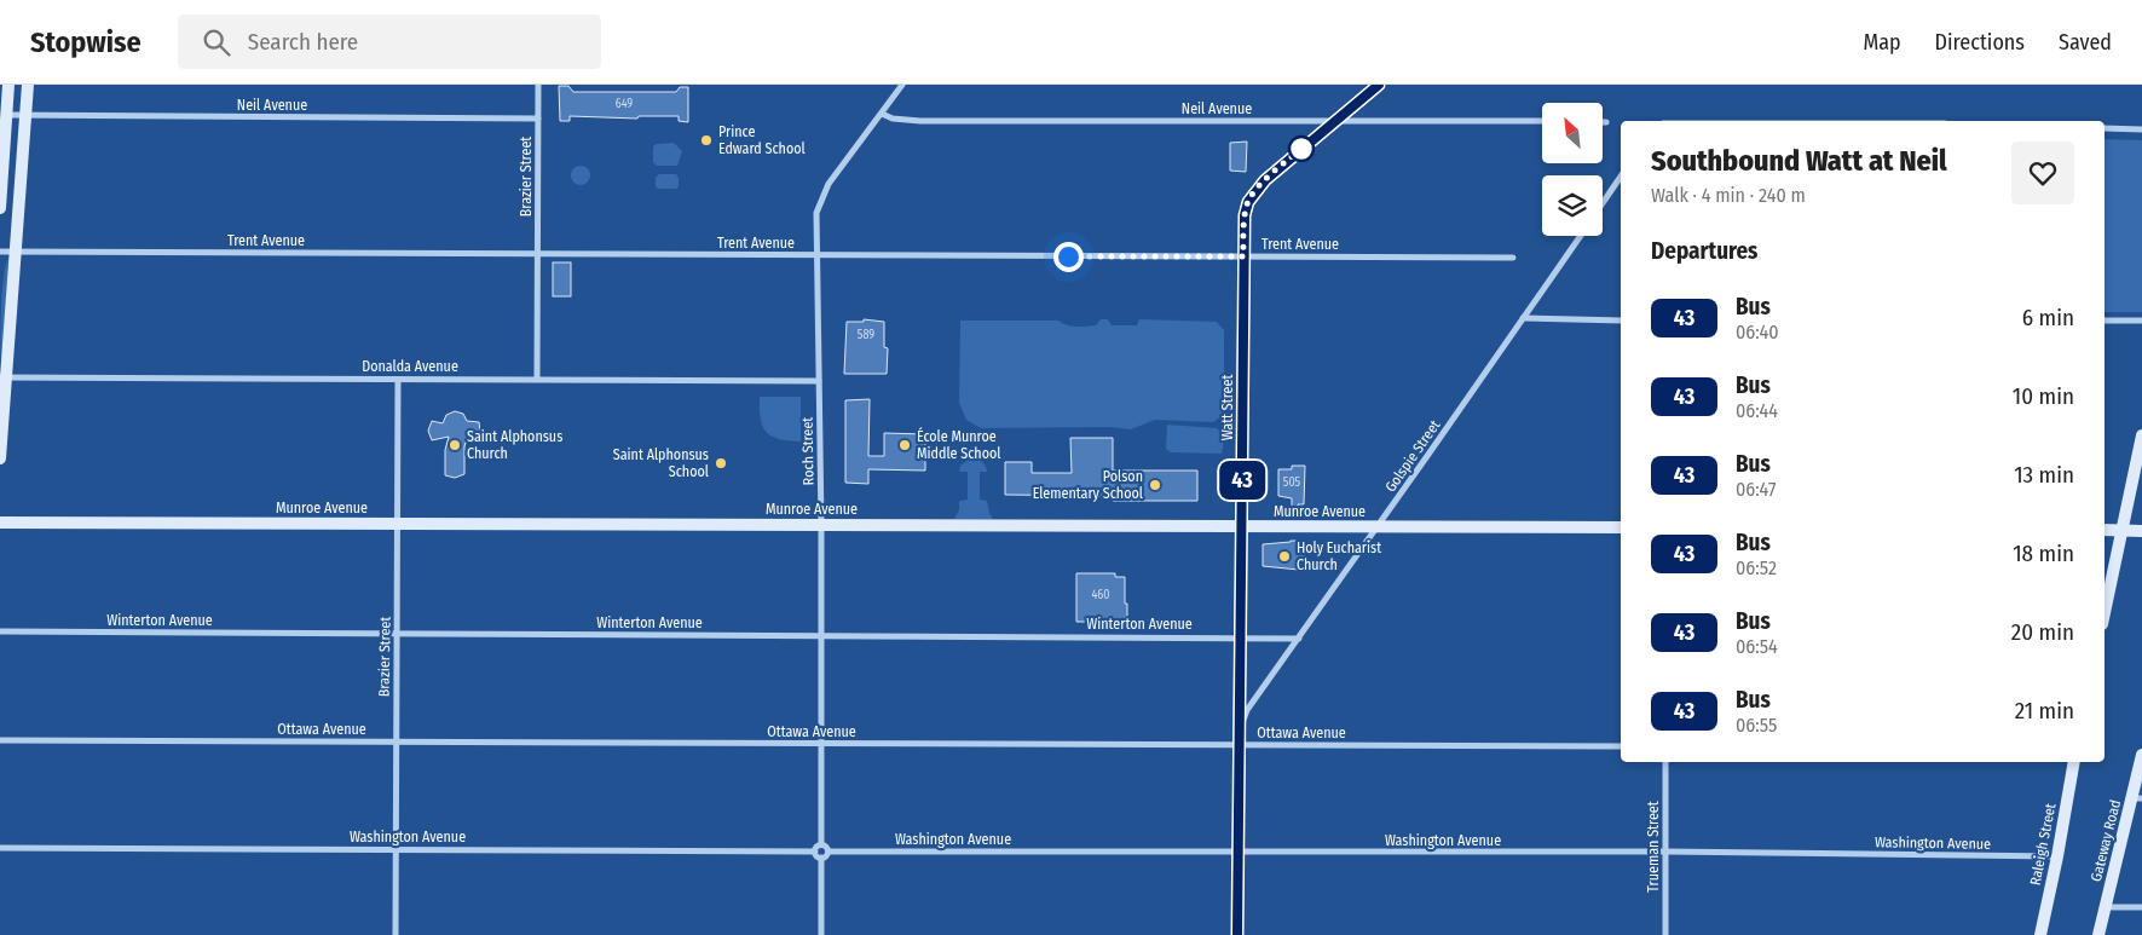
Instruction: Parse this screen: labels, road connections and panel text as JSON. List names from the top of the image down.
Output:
{
  "streets": {
    "street": [
      "Neil Avenue",
      "Brazier Street",
      "Trent Avenue",
      "Donalda Avenue",
      "Watt Street",
      "Roch Street",
      "Golspie Street",
      "Munroe Avenue",
      "Winterton Avenue",
      "Ottawa Avenue",
      "Washington Avenue",
      "Gateway Road",
      "Raleigh Street",
      "Trueman Street"
    ]
  },
  "crossings": [
    ["Neil Avenue", "Brazier Street"],
    ["Neil Avenue", "Watt Street"],
    ["Neil Avenue", "Roch Street"],
    ["Brazier Street", "Trent Avenue"],
    ["Brazier Street", "Donalda Avenue"],
    ["Brazier Street", "Munroe Avenue"],
    ["Brazier Street", "Winterton Avenue"],
    ["Brazier Street", "Ottawa Avenue"],
    ["Brazier Street", "Washington Avenue"],
    ["Trent Avenue", "Watt Street"],
    ["Trent Avenue", "Roch Street"],
    ["Donalda Avenue", "Roch Street"],
    ["Watt Street", "Golspie Street"],
    ["Watt Street", "Munroe Avenue"],
    ["Watt Street", "Winterton Avenue"],
    ["Watt Street", "Ottawa Avenue"],
    ["Watt Street", "Washington Avenue"],
    ["Roch Street", "Munroe Avenue"],
    ["Roch Street", "Winterton Avenue"],
    ["Roch Street", "Ottawa Avenue"],
    ["Roch Street", "Washington Avenue"],
    ["Golspie Street", "Munroe Avenue"],
    ["Golspie Street", "Winterton Avenue"],
    ["Washington Avenue", "Raleigh Street"],
    ["Washington Avenue", "Trueman Street"]
  ],
  "places": [
    "Prince Edward School",
    "Saint Alphonsus Church",
    "École Munroe Middle School",
    "Saint Alphonsus School",
    "Polson Elementary School",
    "Holy Eucharist Church"
  ],
  "lines": ["bus line 43"],
  "house_numbers": [
    "649",
    "589",
    "505",
    "460"
  ],
  "north": "top left",
  "page": {
    "header": "Stopwise",
    "search": "Search here",
    "nav": ["Map", "Directions", "Saved"],
    "on_map": "43",
    "heading": [
      ["Southbound Watt at Neil", "Walk · 4 min · 240 m"],
      "Departures"
    ],
    "list": [
      {
        "mark": "43",
        "name": "Bus",
        "note": "06:40",
        "value": "6 min"
      },
      {
        "mark": "43",
        "name": "Bus",
        "note": "06:44",
        "value": "10 min"
      },
      {
        "mark": "43",
        "name": "Bus",
        "note": "06:47",
        "value": "13 min"
      },
      {
        "mark": "43",
        "name": "Bus",
        "note": "06:52",
        "value": "18 min"
      },
      {
        "mark": "43",
        "name": "Bus",
        "note": "06:54",
        "value": "20 min"
      },
      {
        "mark": "43",
        "name": "Bus",
        "note": "06:55",
        "value": "21 min"
      }
    ]
  }
}
